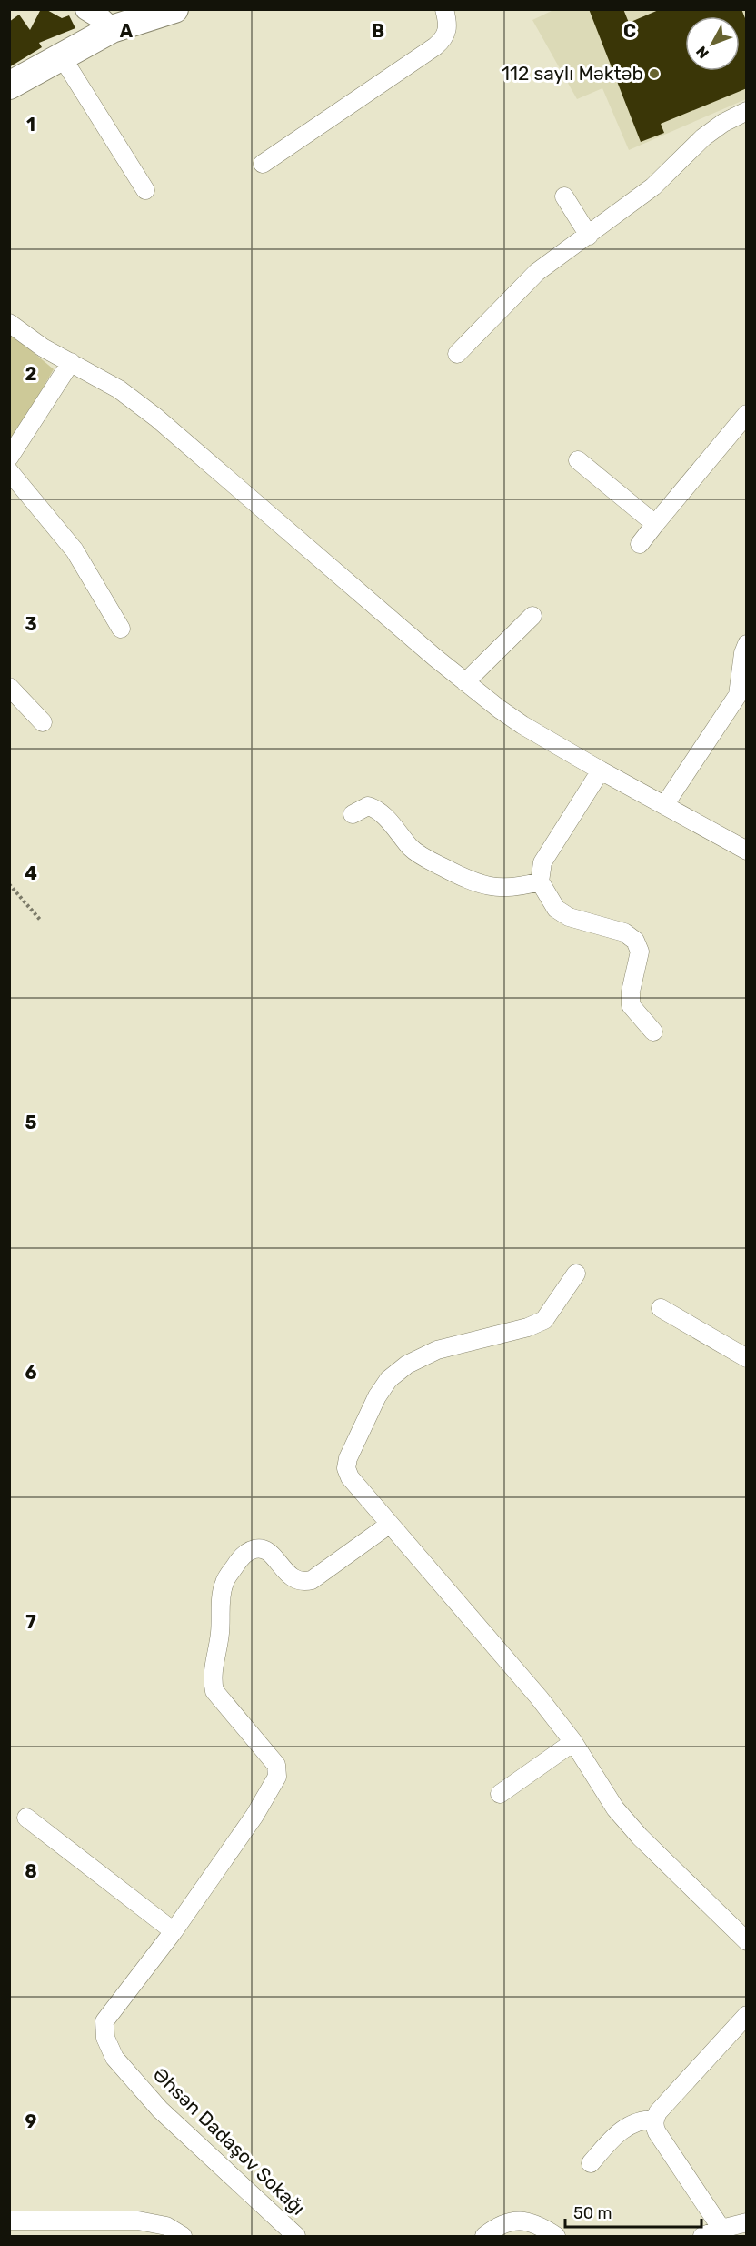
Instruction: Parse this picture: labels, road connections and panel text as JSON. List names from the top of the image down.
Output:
{
  "streets": {
    "street": ["Əhsən Dadaşov Sokağı"]
  },
  "places": ["112 saylı Məktəb"],
  "scale_bar": "50 m",
  "north": "bottom left",
  "grid": {
    "columns": ["A", "B", "C"],
    "rows": [
      "1",
      "2",
      "3",
      "4",
      "5",
      "6",
      "7",
      "8",
      "9"
    ]
  }
}
